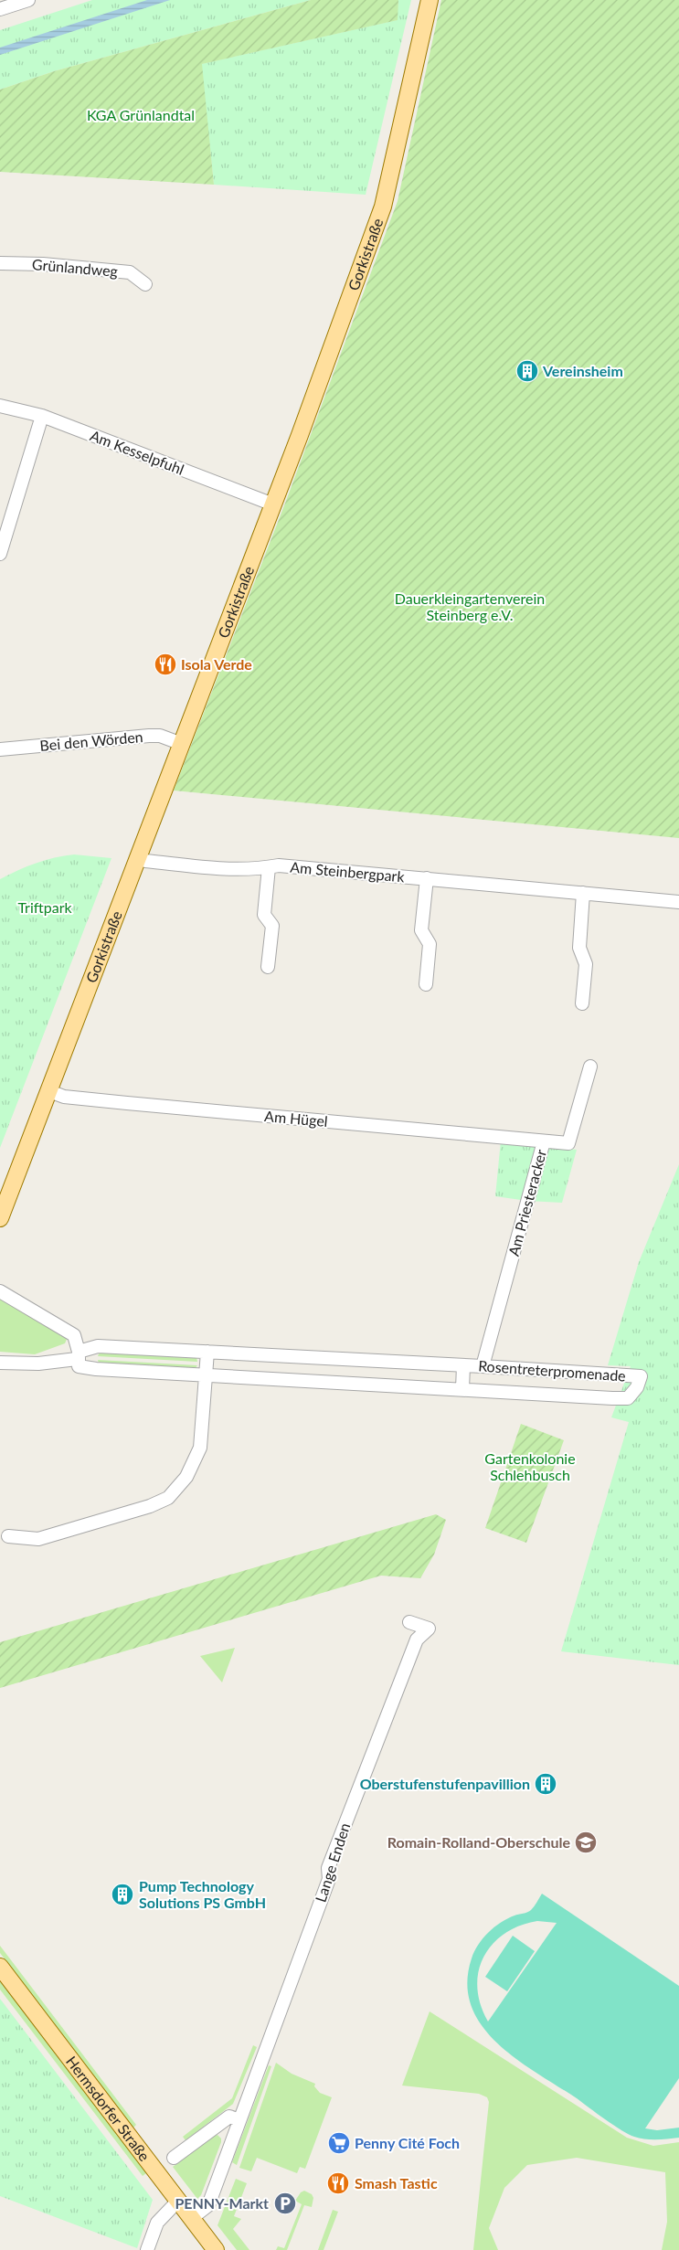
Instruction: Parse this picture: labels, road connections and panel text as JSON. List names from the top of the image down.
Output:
{
  "streets": {
    "main road": ["Gorkistraße", "Hermsdorfer Straße"],
    "street": [
      "Grünlandweg",
      "Am Kesselpfuhl",
      "Bei den Wörden",
      "Am Steinbergpark",
      "Am Hügel",
      "Am Priesteracker",
      "Rosentreterpromenade",
      "Lange Enden"
    ]
  },
  "crossings": [
    ["Gorkistraße", "Am Kesselpfuhl"],
    ["Gorkistraße", "Bei den Wörden"],
    ["Gorkistraße", "Am Steinbergpark"],
    ["Gorkistraße", "Am Hügel"],
    ["Am Hügel", "Am Priesteracker"],
    ["Am Priesteracker", "Rosentreterpromenade"],
    ["Lange Enden", "Hermsdorfer Straße"]
  ],
  "parks": [
    "KGA Grünlandtal",
    "Dauerkleingartenverein Steinberg e.V.",
    "Triftpark",
    "Gartenkolonie Schlehbusch"
  ],
  "places": {
    "building": ["Vereinsheim", "Oberstufenstufenpavillion", "Pump Technology Solutions PS GmbH"],
    "restaurant": ["Isola Verde", "Smash Tastic"],
    "school or university": ["Romain-Rolland-Oberschule"],
    "supermarket": ["Penny Cité Foch"],
    "parking": ["PENNY-Markt"]
  }
}
